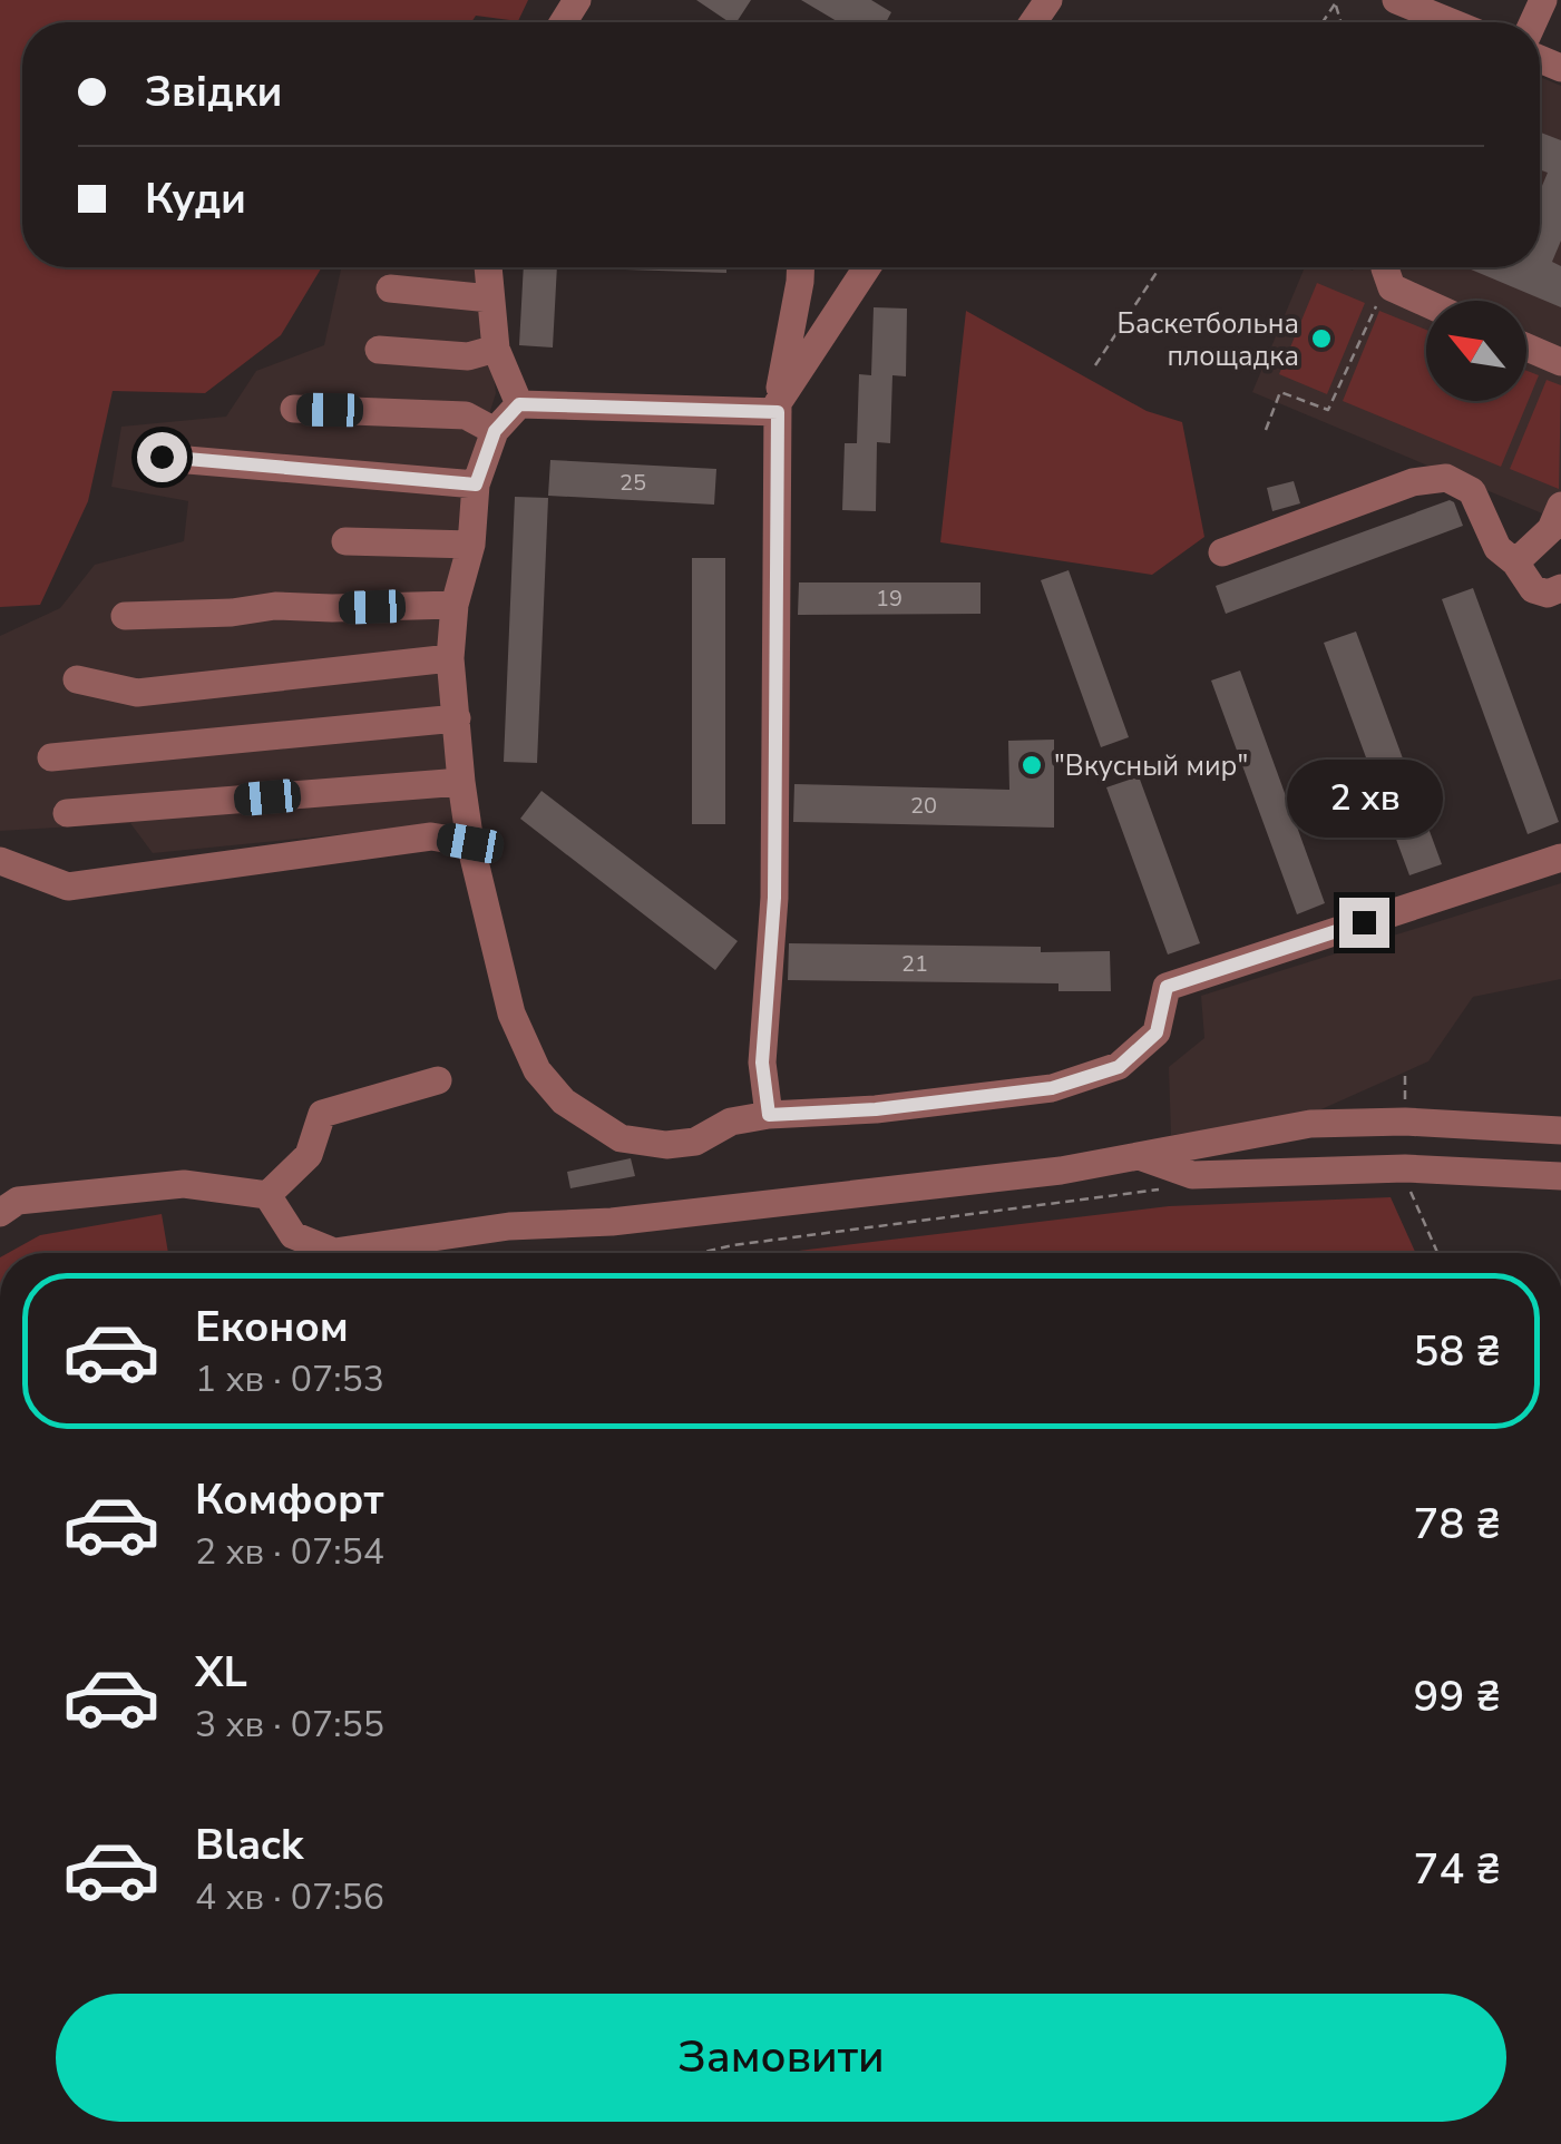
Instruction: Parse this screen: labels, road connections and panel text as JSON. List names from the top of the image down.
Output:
{
  "places": ["Баскетбольна площадка", "\"Вкусный мир\""],
  "house_numbers": [
    "25",
    "19",
    "20",
    "21"
  ],
  "north": "top left",
  "page": {
    "banner": ["Звідки", "Куди"],
    "bubble": "2 хв",
    "list": [
      {
        "name": "Економ",
        "note": "1 хв · 07:53",
        "value": "58 ₴"
      },
      {
        "name": "Комфорт",
        "note": "2 хв · 07:54",
        "value": "78 ₴"
      },
      {
        "name": "XL",
        "note": "3 хв · 07:55",
        "value": "99 ₴"
      },
      {
        "name": "Black",
        "note": "4 хв · 07:56",
        "value": "74 ₴"
      }
    ],
    "buttons": "Замовити"
  }
}
